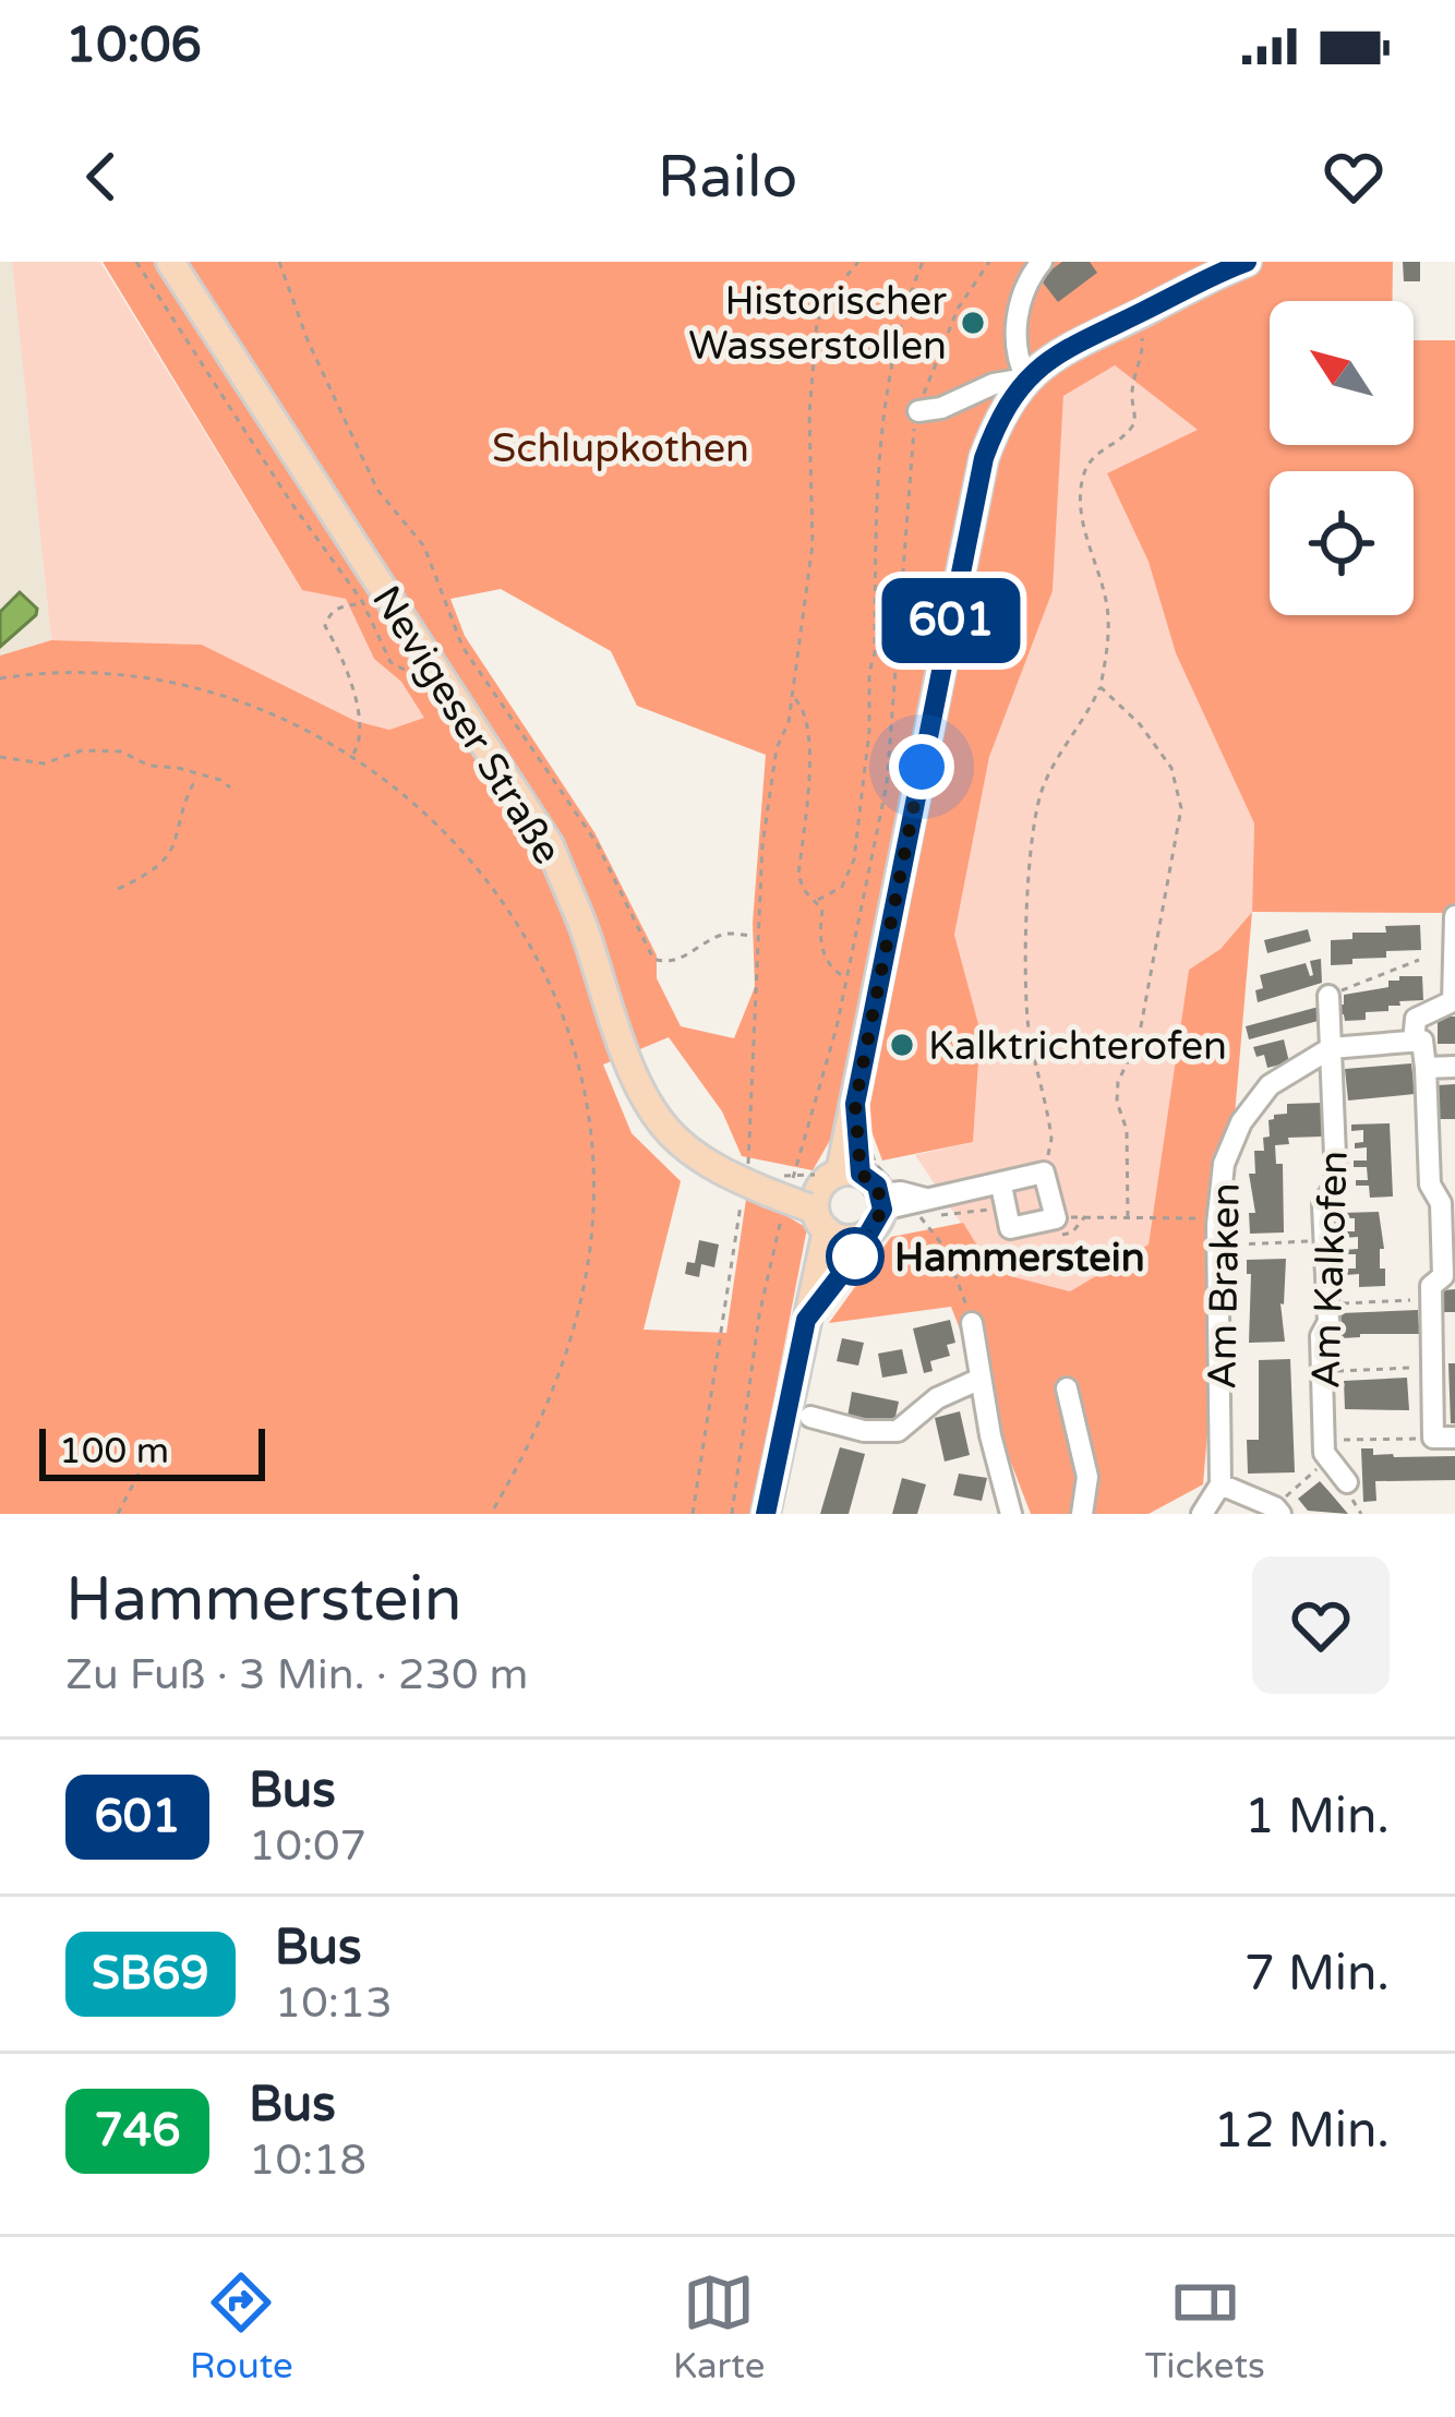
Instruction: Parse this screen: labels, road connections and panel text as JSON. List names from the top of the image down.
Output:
{
  "streets": {
    "main road": ["Nevigeser Straße"],
    "street": ["Am Kalkofen", "Am Braken"]
  },
  "crossings": [
    ["Am Kalkofen", "Am Braken"]
  ],
  "parks": ["Schlupkothen"],
  "places": ["Historischer Wasserstollen", "Kalktrichterofen", "Hammerstein"],
  "lines": ["bus line 601"],
  "scale_bar": "100 m",
  "north": "top left",
  "page": {
    "status": "10:06",
    "header": "Railo",
    "on_map": "601",
    "scale": "100 m",
    "heading": ["Hammerstein", "Zu Fuß · 3 Min. · 230 m"],
    "list": [
      {
        "mark": "601",
        "name": "Bus",
        "note": "10:07",
        "value": "1 Min."
      },
      {
        "mark": "SB69",
        "name": "Bus",
        "note": "10:13",
        "value": "7 Min."
      },
      {
        "mark": "746",
        "name": "Bus",
        "note": "10:18",
        "value": "12 Min."
      }
    ],
    "tabs": ["Route", "Karte", "Tickets"]
  }
}
